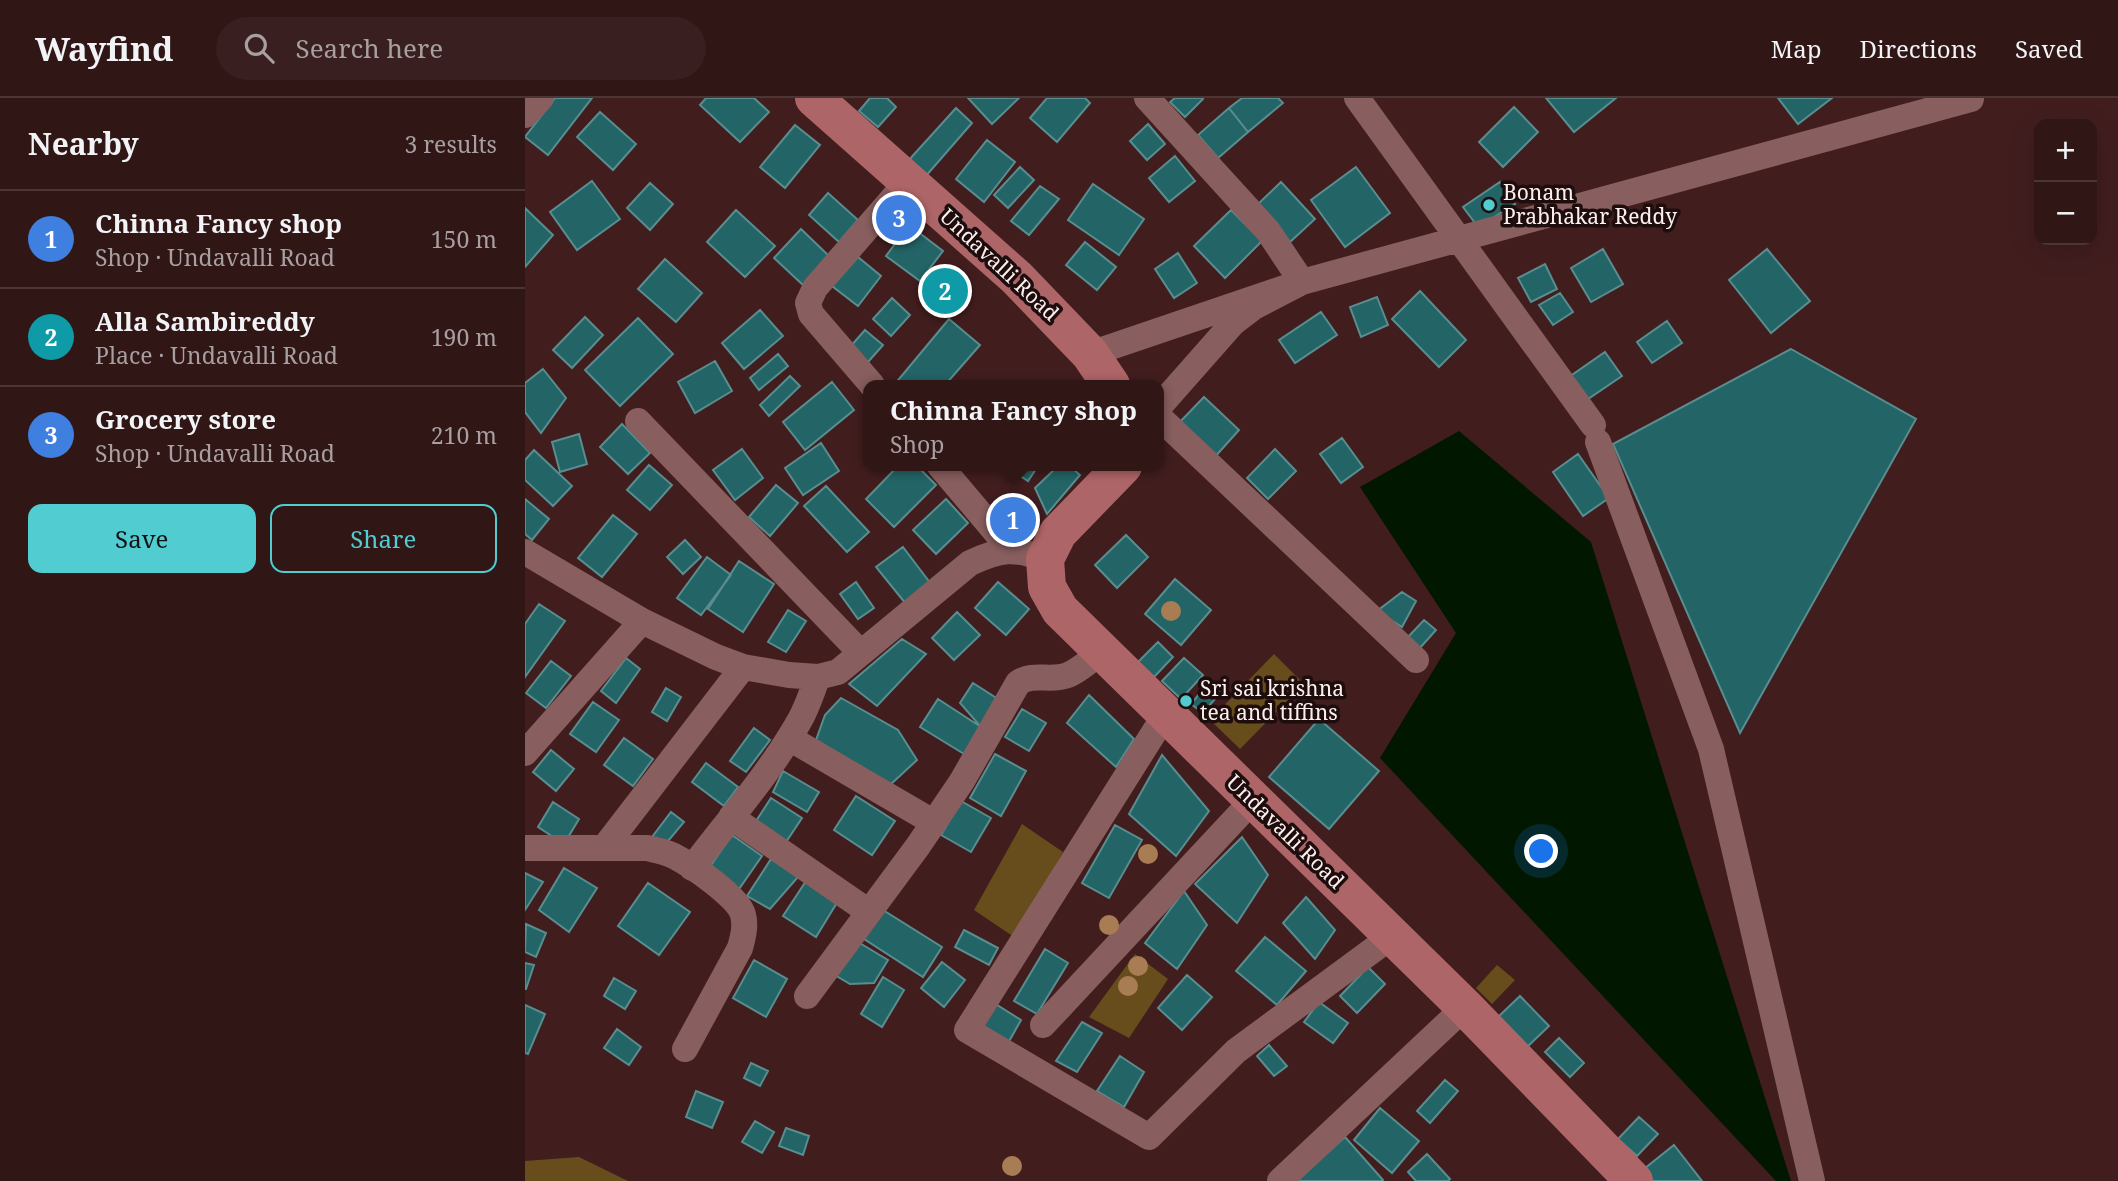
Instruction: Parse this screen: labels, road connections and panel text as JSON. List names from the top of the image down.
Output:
{
  "streets": {
    "main road": ["Undavalli Road"]
  },
  "places": ["Bonam Prabhakar Reddy", "Sri sai krishna tea and tiffins"],
  "page": {
    "header": "Wayfind",
    "search": "Search here",
    "nav": ["Map", "Directions", "Saved"],
    "heading": ["Nearby", "3 results"],
    "map_buttons": ["+", "−"],
    "list": [
      {
        "mark": "1",
        "name": "Chinna Fancy shop",
        "note": "Shop · Undavalli Road",
        "value": "150 m"
      },
      {
        "mark": "2",
        "name": "Alla Sambireddy",
        "note": "Place · Undavalli Road",
        "value": "190 m"
      },
      {
        "mark": "3",
        "name": "Grocery store",
        "note": "Shop · Undavalli Road",
        "value": "210 m"
      }
    ],
    "pins": ["3", "2", "1"],
    "popup": ["Chinna Fancy shop", "Shop"],
    "buttons": ["Save", "Share"]
  }
}
